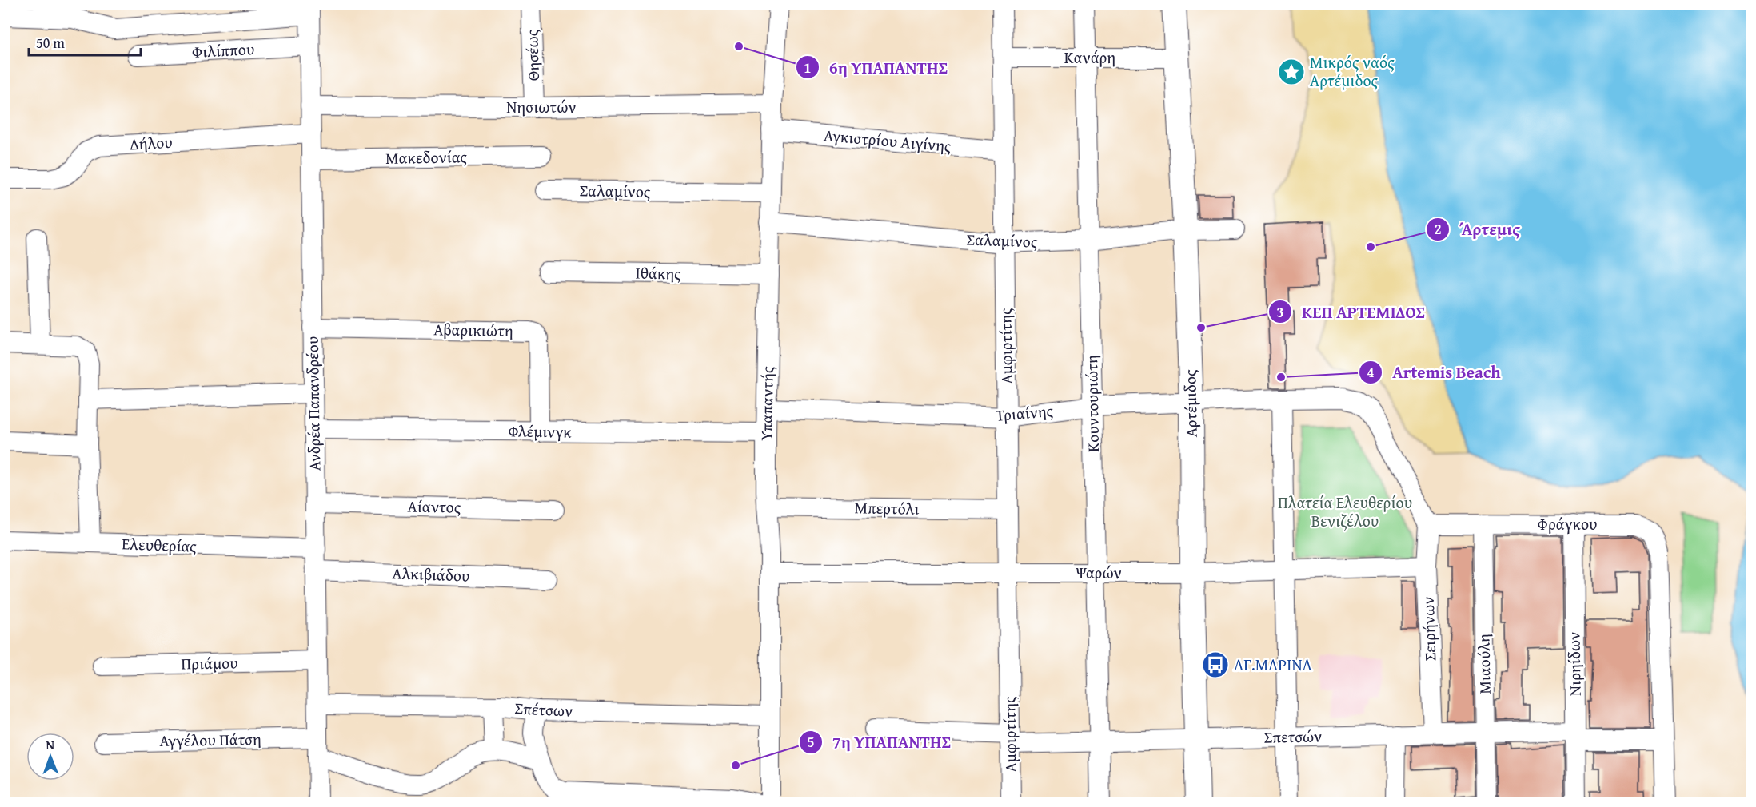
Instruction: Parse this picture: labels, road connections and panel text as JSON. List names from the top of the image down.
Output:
{
  "streets": {
    "main road": ["Αρτέμιδος"],
    "street": [
      "Φιλίππου",
      "Θησέως",
      "Κανάρη",
      "Νησιωτών",
      "Αγκιστρίου Αιγίνης",
      "Δήλου",
      "Μακεδονίας",
      "Σαλαμίνος",
      "Ιθάκης",
      "Αβαρικιώτη",
      "Αμφιρτίτης",
      "Ανδρέα Παπανδρέου",
      "Υπαπαντής",
      "Κουντουριώτη",
      "Τριαίνης",
      "Φλέμινγκ",
      "Αίαντος",
      "Μπερτόλι",
      "Φράγκου",
      "Ελευθερίας",
      "Ψαρών",
      "Αλκιβιάδου",
      "Σειρήνων",
      "Πριάμου",
      "Μιαούλη",
      "Νιρηίδων",
      "Σπέτσων",
      "Σπετσών",
      "Αγγέλου Πάτση"
    ]
  },
  "crossings": [
    ["Φιλίππου", "Ανδρέα Παπανδρέου"],
    ["Θησέως", "Νησιωτών"],
    ["Κανάρη", "Αμφιρτίτης"],
    ["Κανάρη", "Κουντουριώτη"],
    ["Κανάρη", "Αρτέμιδος"],
    ["Νησιωτών", "Ανδρέα Παπανδρέου"],
    ["Νησιωτών", "Υπαπαντής"],
    ["Αγκιστρίου Αιγίνης", "Αμφιρτίτης"],
    ["Αγκιστρίου Αιγίνης", "Υπαπαντής"],
    ["Δήλου", "Ανδρέα Παπανδρέου"],
    ["Μακεδονίας", "Ανδρέα Παπανδρέου"],
    ["Σαλαμίνος", "Αμφιρτίτης"],
    ["Σαλαμίνος", "Υπαπαντής"],
    ["Σαλαμίνος", "Κουντουριώτη"],
    ["Σαλαμίνος", "Αρτέμιδος"],
    ["Ιθάκης", "Υπαπαντής"],
    ["Αβαρικιώτη", "Ανδρέα Παπανδρέου"],
    ["Αβαρικιώτη", "Φλέμινγκ"],
    ["Αμφιρτίτης", "Τριαίνης"],
    ["Αμφιρτίτης", "Μπερτόλι"],
    ["Αμφιρτίτης", "Ψαρών"],
    ["Αμφιρτίτης", "Σπετσών"],
    ["Ανδρέα Παπανδρέου", "Φλέμινγκ"],
    ["Ανδρέα Παπανδρέου", "Αίαντος"],
    ["Ανδρέα Παπανδρέου", "Ελευθερίας"],
    ["Ανδρέα Παπανδρέου", "Αλκιβιάδου"],
    ["Ανδρέα Παπανδρέου", "Πριάμου"],
    ["Ανδρέα Παπανδρέου", "Σπέτσων"],
    ["Ανδρέα Παπανδρέου", "Αγγέλου Πάτση"],
    ["Υπαπαντής", "Τριαίνης"],
    ["Υπαπαντής", "Φλέμινγκ"],
    ["Υπαπαντής", "Μπερτόλι"],
    ["Υπαπαντής", "Ψαρών"],
    ["Υπαπαντής", "Σπέτσων"],
    ["Κουντουριώτη", "Τριαίνης"],
    ["Κουντουριώτη", "Ψαρών"],
    ["Κουντουριώτη", "Σπετσών"],
    ["Αρτέμιδος", "Τριαίνης"],
    ["Αρτέμιδος", "Ψαρών"],
    ["Αρτέμιδος", "Σπετσών"],
    ["Φράγκου", "Σειρήνων"],
    ["Φράγκου", "Μιαούλη"],
    ["Φράγκου", "Νιρηίδων"],
    ["Φράγκου", "Σπετσών"],
    ["Ψαρών", "Σειρήνων"],
    ["Σειρήνων", "Σπετσών"],
    ["Μιαούλη", "Σπετσών"],
    ["Νιρηίδων", "Σπετσών"]
  ],
  "parks": ["Πλατεία Ελευθερίου Βενιζέλου"],
  "places": {
    "other": [
      "6η ΥΠΑΠΑΝΤΗΣ",
      "Άρτεμις",
      "ΚΕΠ ΑΡΤΕΜΙΔΟΣ",
      "Artemis Beach",
      "7η ΥΠΑΠΑΝΤΗΣ"
    ],
    "place": ["Μικρός ναός Αρτέμιδος"],
    "bus stop": ["ΑΓ.ΜΑΡΙΝΑ"]
  },
  "scale_bar": "50 m",
  "north": "top"
}
